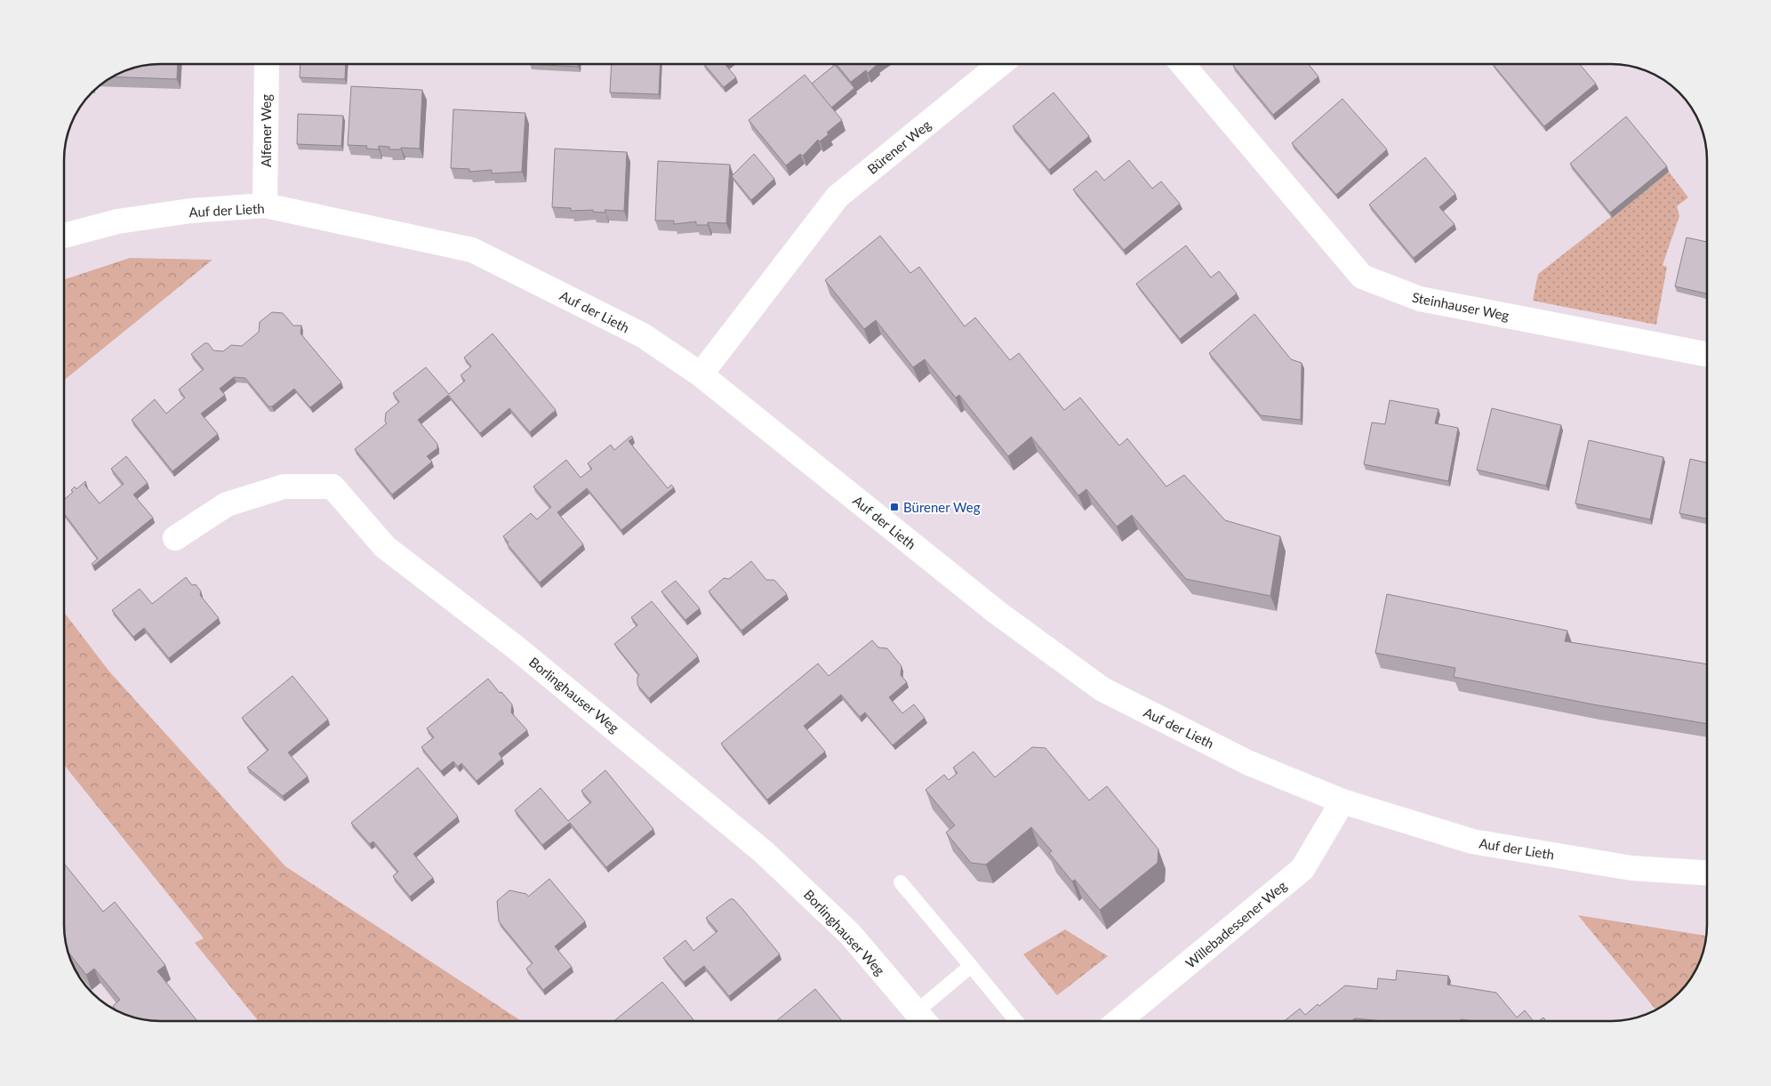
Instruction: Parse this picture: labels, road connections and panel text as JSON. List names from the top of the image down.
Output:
{
  "streets": {
    "street": [
      "Alfener Weg",
      "Bürener Weg",
      "Auf der Lieth",
      "Steinhauser Weg",
      "Borlinghauser Weg",
      "Willebadessener Weg"
    ]
  },
  "crossings": [
    ["Alfener Weg", "Auf der Lieth"],
    ["Bürener Weg", "Auf der Lieth"],
    ["Auf der Lieth", "Willebadessener Weg"]
  ],
  "places": {
    "transit": ["Bürener Weg"]
  }
}
